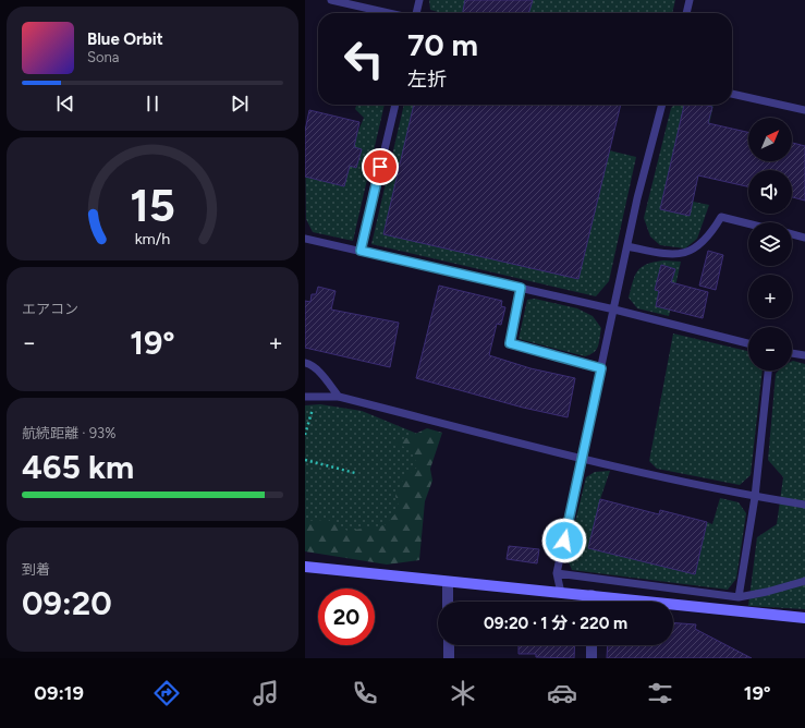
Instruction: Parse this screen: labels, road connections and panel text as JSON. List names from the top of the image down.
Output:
{
  "north": "top right",
  "page": {
    "turn": ["70 m", "左折"],
    "song": ["Blue Orbit", "Sona"],
    "map_buttons": ["+", "−"],
    "tile": [
      "エアコン",
      ["航続距離 · 93%", "465 km"],
      ["到着", "09:20"]
    ],
    "heat": ["−", "19°", "+"],
    "limit": "20",
    "trip": "09:20 · 1 分 · 220 m",
    "tabs": ["09:19", "19°"],
    "gauge": ["15", "km/h"]
  }
}
